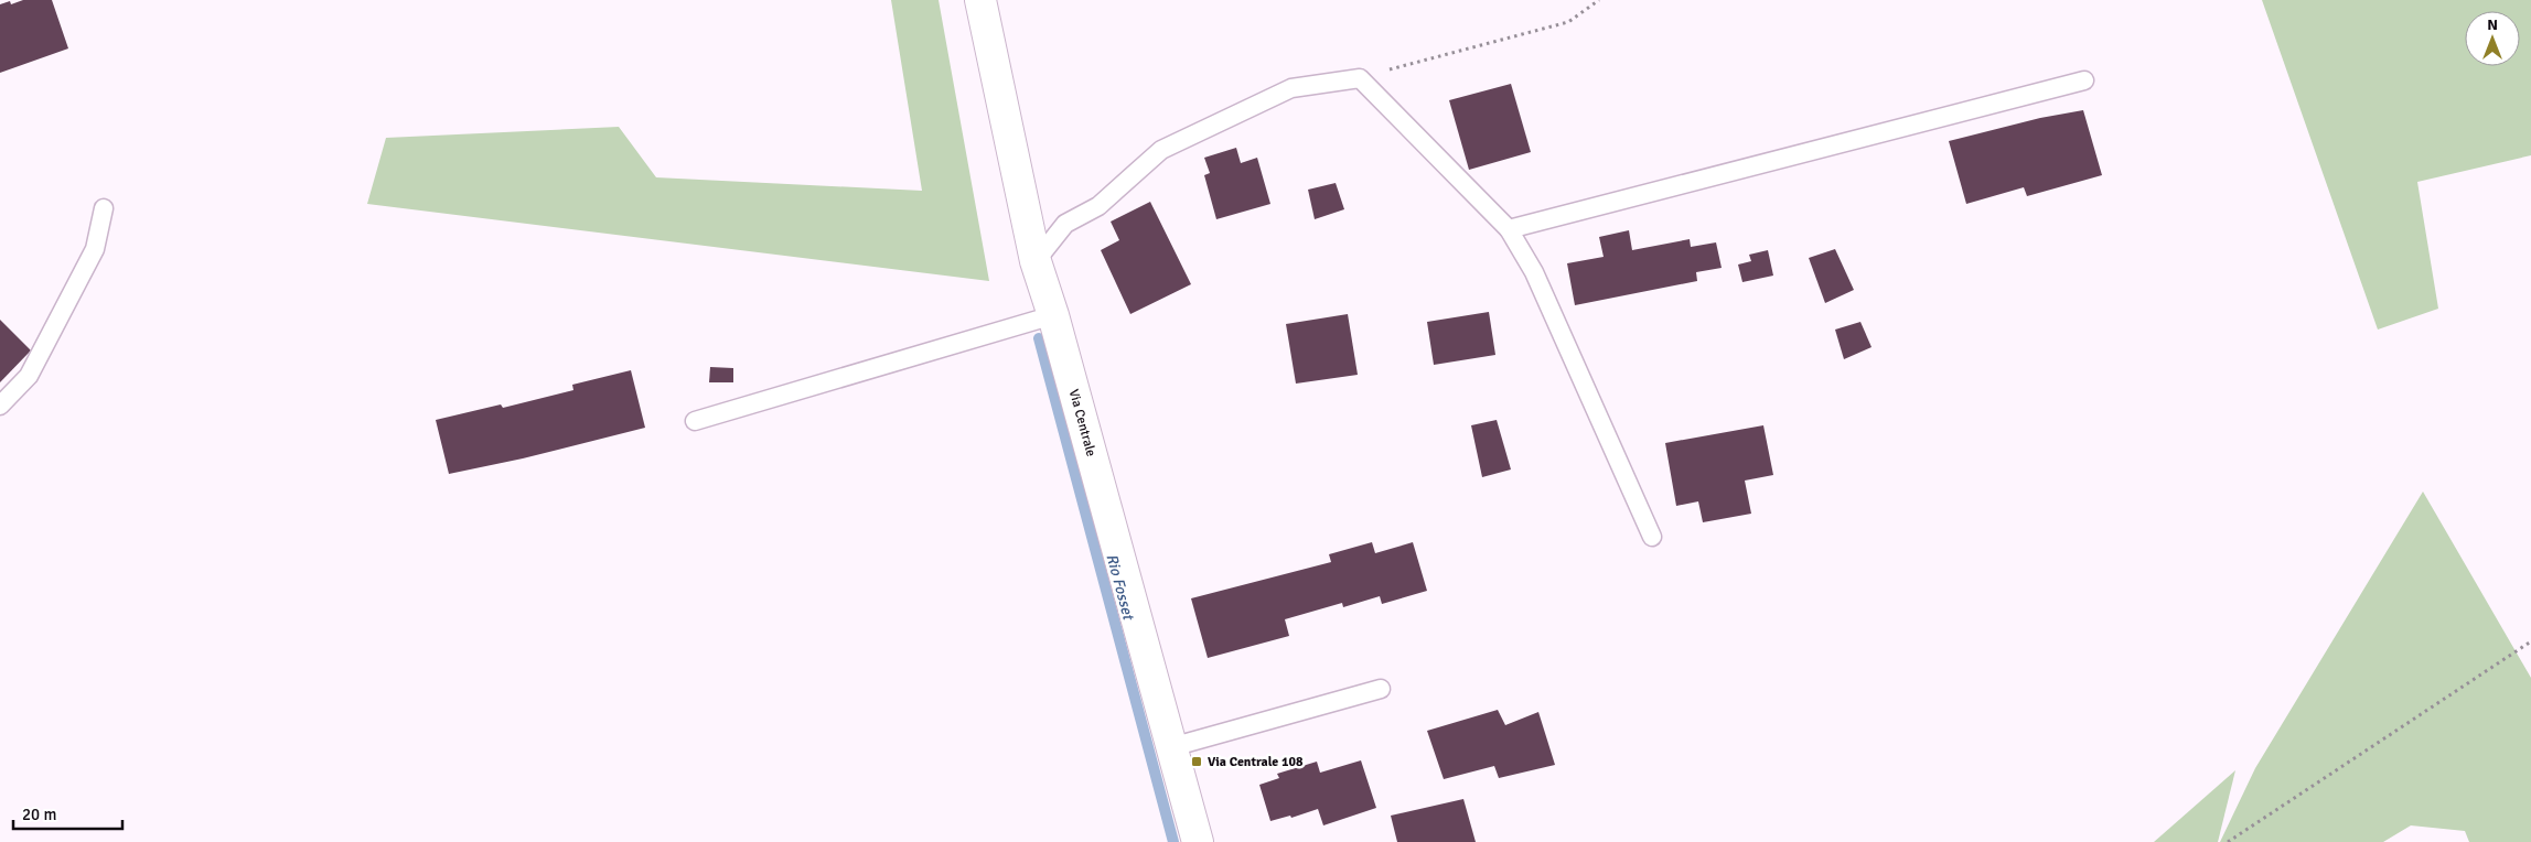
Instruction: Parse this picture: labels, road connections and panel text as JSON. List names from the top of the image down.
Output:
{
  "streets": {
    "street": ["Via Centrale"]
  },
  "water": ["Rio Fosset"],
  "places": {
    "transit": ["Via Centrale 108"]
  },
  "scale_bar": "20 m",
  "north": "top"
}
